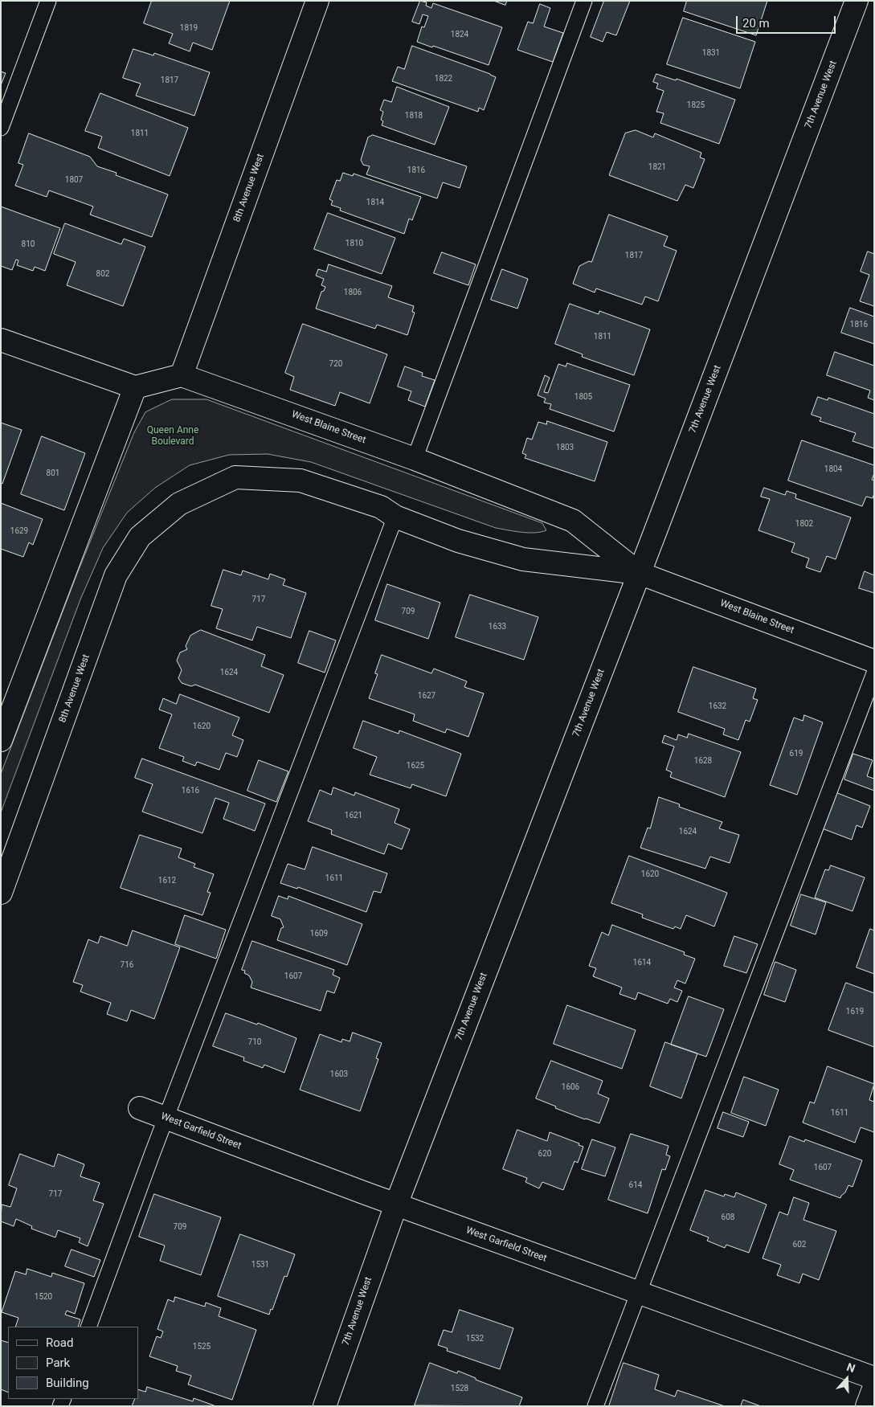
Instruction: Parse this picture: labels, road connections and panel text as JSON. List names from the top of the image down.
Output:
{
  "streets": {
    "street": [
      "7th Avenue West",
      "8th Avenue West",
      "West Blaine Street",
      "West Garfield Street"
    ]
  },
  "crossings": [
    ["7th Avenue West", "West Blaine Street"],
    ["7th Avenue West", "West Garfield Street"],
    ["8th Avenue West", "West Blaine Street"]
  ],
  "parks": ["Queen Anne Boulevard"],
  "house_numbers": [
    "1819",
    "1824",
    "1831",
    "1822",
    "1817",
    "1825",
    "1818",
    "1811",
    "1821",
    "1816",
    "1807",
    "1814",
    "1810",
    "810",
    "1817",
    "802",
    "1806",
    "1816",
    "1811",
    "720",
    "1805",
    "1803",
    "1804",
    "801",
    "1802",
    "1629",
    "717",
    "709",
    "1633",
    "1624",
    "1627",
    "1632",
    "1620",
    "619",
    "1628",
    "1625",
    "1616",
    "1621",
    "1624",
    "1620",
    "1611",
    "1612",
    "1609",
    "1614",
    "716",
    "1607",
    "1619",
    "710",
    "1603",
    "1606",
    "1611",
    "620",
    "1607",
    "614",
    "717",
    "608",
    "709",
    "602",
    "1531",
    "1520",
    "1532",
    "1525",
    "1528"
  ],
  "legend": ["Road", "Park", "Building"],
  "scale_bar": "20 m",
  "north": "top"
}
